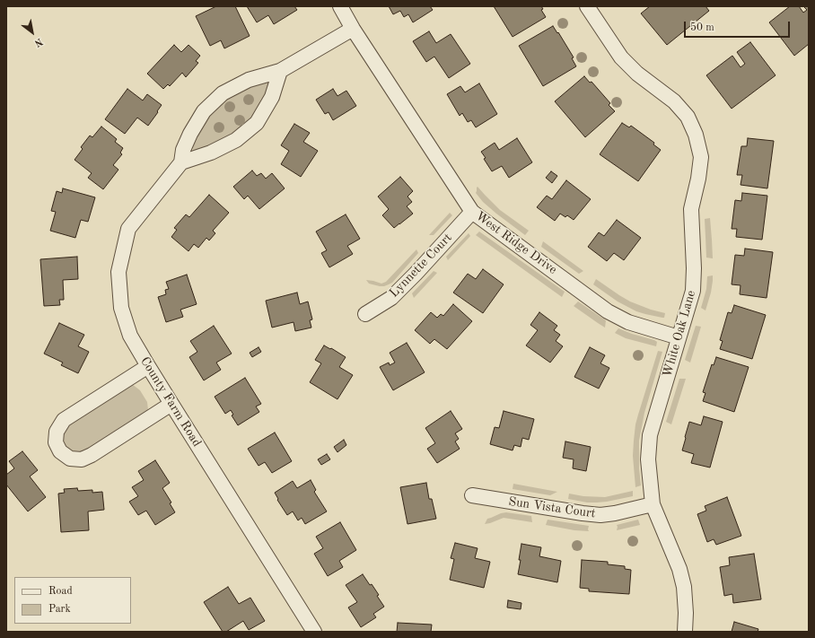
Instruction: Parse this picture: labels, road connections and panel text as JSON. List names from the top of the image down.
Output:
{
  "streets": {
    "street": [
      "West Ridge Drive",
      "Lynnette Court",
      "White Oak Lane",
      "County Farm Road",
      "Sun Vista Court"
    ]
  },
  "crossings": [
    ["West Ridge Drive", "Lynnette Court"],
    ["West Ridge Drive", "White Oak Lane"],
    ["West Ridge Drive", "County Farm Road"],
    ["White Oak Lane", "Sun Vista Court"]
  ],
  "legend": ["Road", "Park"],
  "scale_bar": "50 m",
  "north": "bottom right"
}
